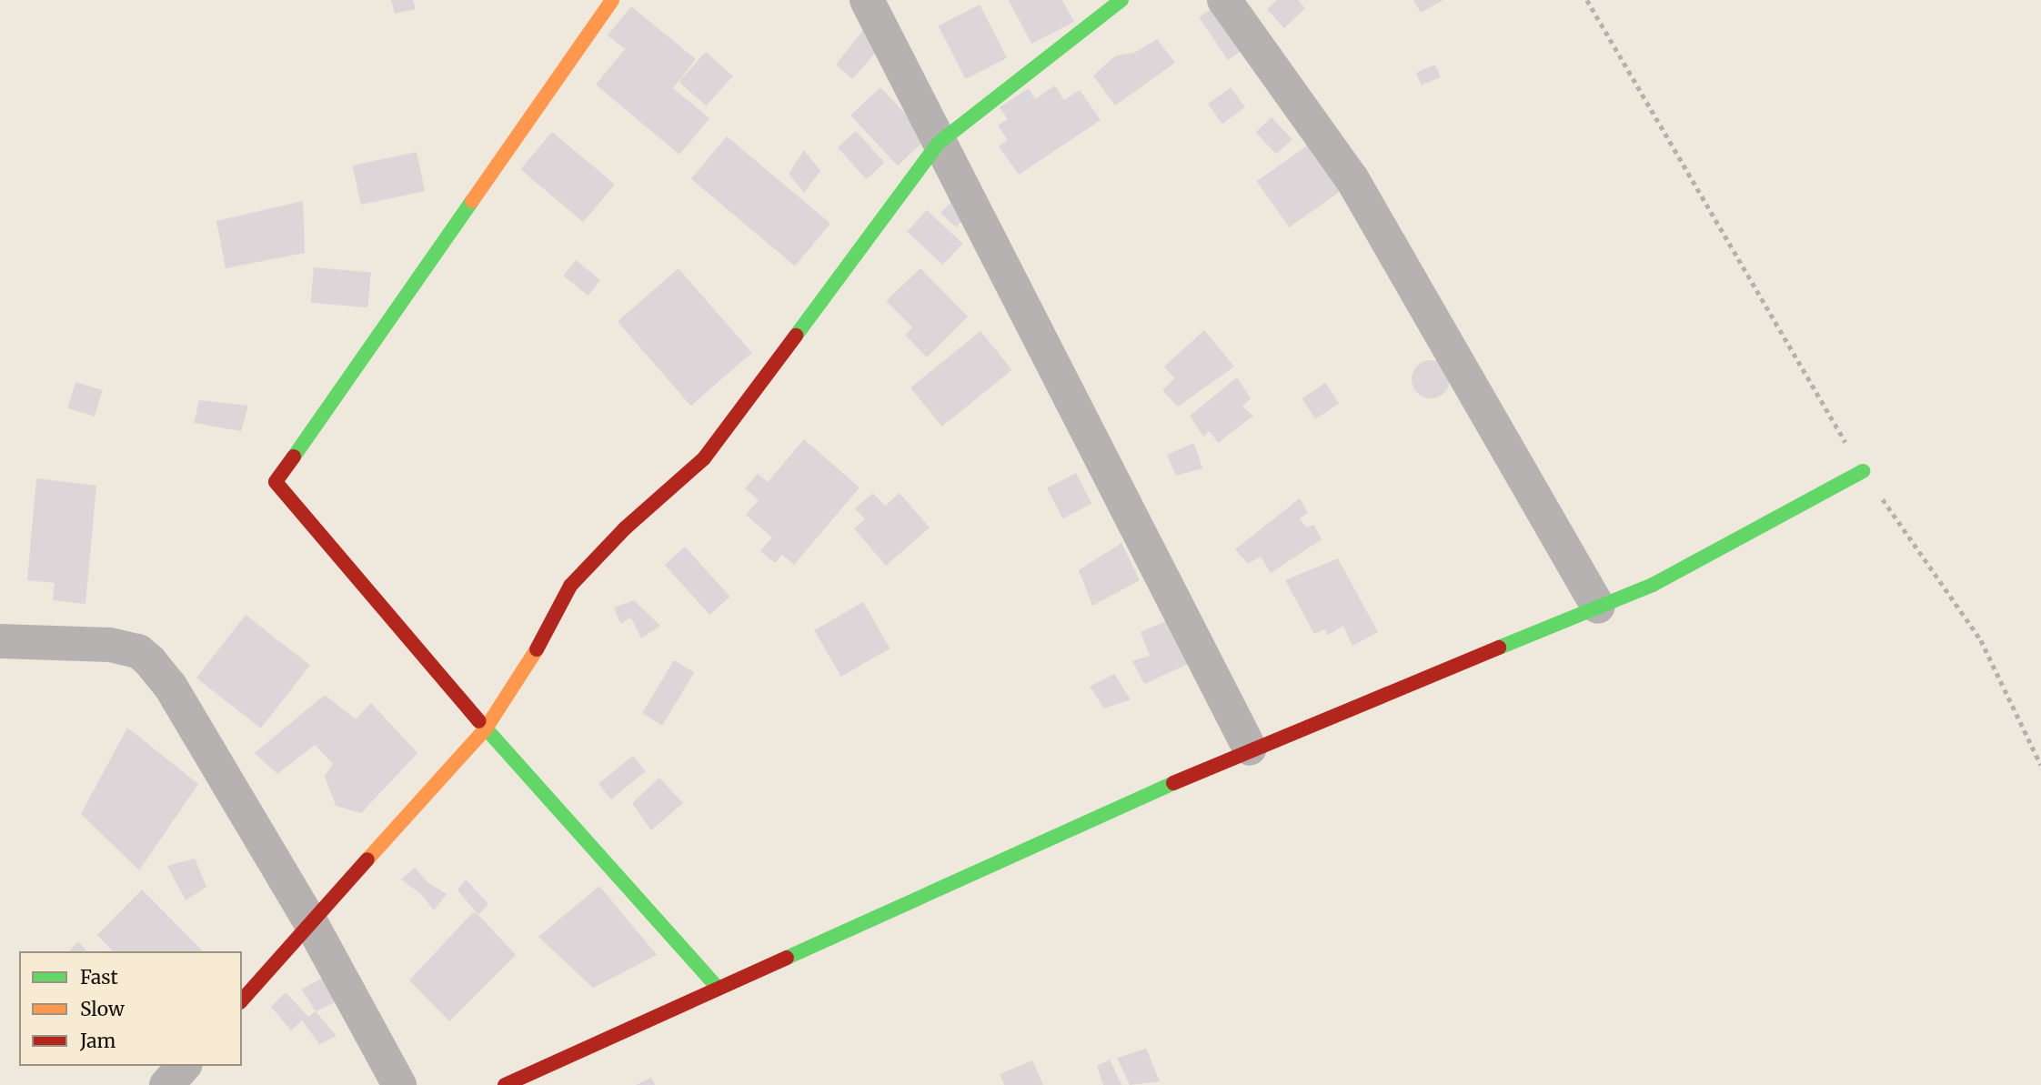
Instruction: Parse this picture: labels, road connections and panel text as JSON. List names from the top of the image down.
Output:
{
  "legend": ["Fast", "Slow", "Jam"]
}
